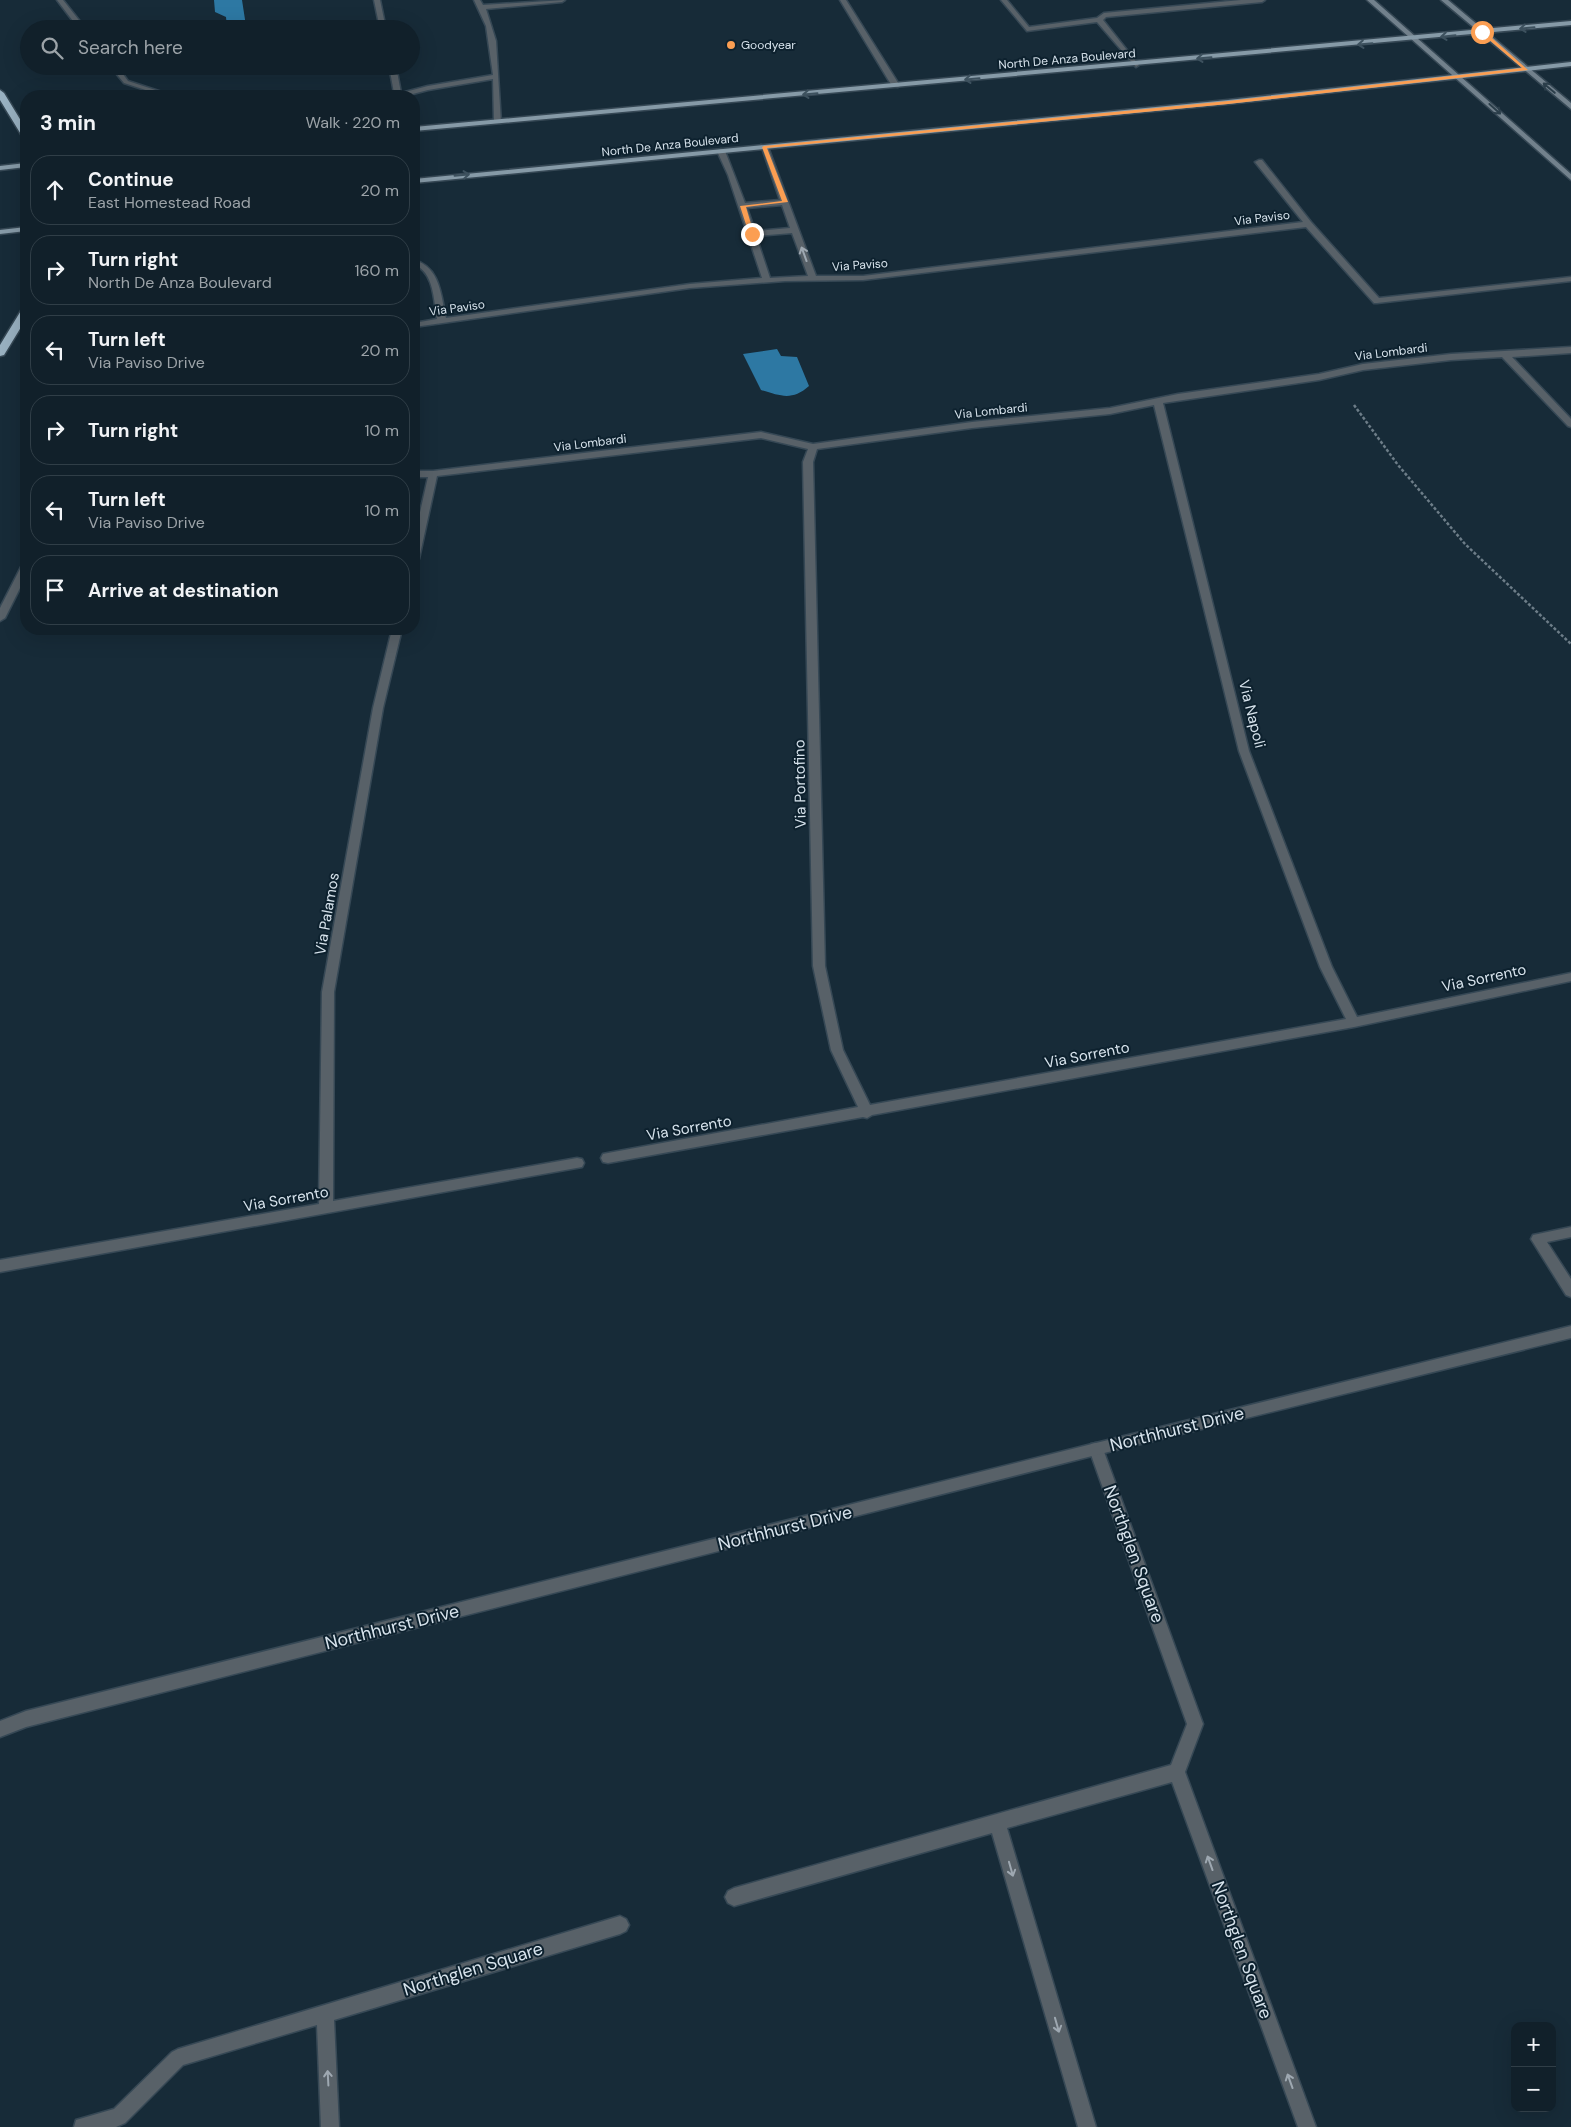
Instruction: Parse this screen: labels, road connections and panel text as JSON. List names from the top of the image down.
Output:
{
  "streets": {
    "main road": ["North De Anza Boulevard"],
    "street": [
      "Via Paviso",
      "Via Lombardi",
      "Via Napoli",
      "Via Portofino",
      "Via Palamos",
      "Via Sorrento",
      "Northhurst Drive",
      "Northglen Square"
    ]
  },
  "crossings": [
    ["Via Lombardi", "Via Napoli"],
    ["Via Lombardi", "Via Portofino"],
    ["Via Napoli", "Via Sorrento"],
    ["Via Portofino", "Via Sorrento"],
    ["Via Palamos", "Via Sorrento"],
    ["Northhurst Drive", "Northglen Square"]
  ],
  "one_way": ["Northglen Square"],
  "places": ["Goodyear"],
  "page": {
    "search": "Search here",
    "heading": ["3 min", "Walk · 220 m"],
    "list": [
      ["Continue", "East Homestead Road", "20 m"],
      ["Turn right", "North De Anza Boulevard", "160 m"],
      ["Turn left", "Via Paviso Drive", "20 m"],
      ["Turn right", "10 m"],
      ["Turn left", "Via Paviso Drive", "10 m"],
      "Arrive at destination"
    ],
    "map_buttons": ["+", "−"]
  }
}
